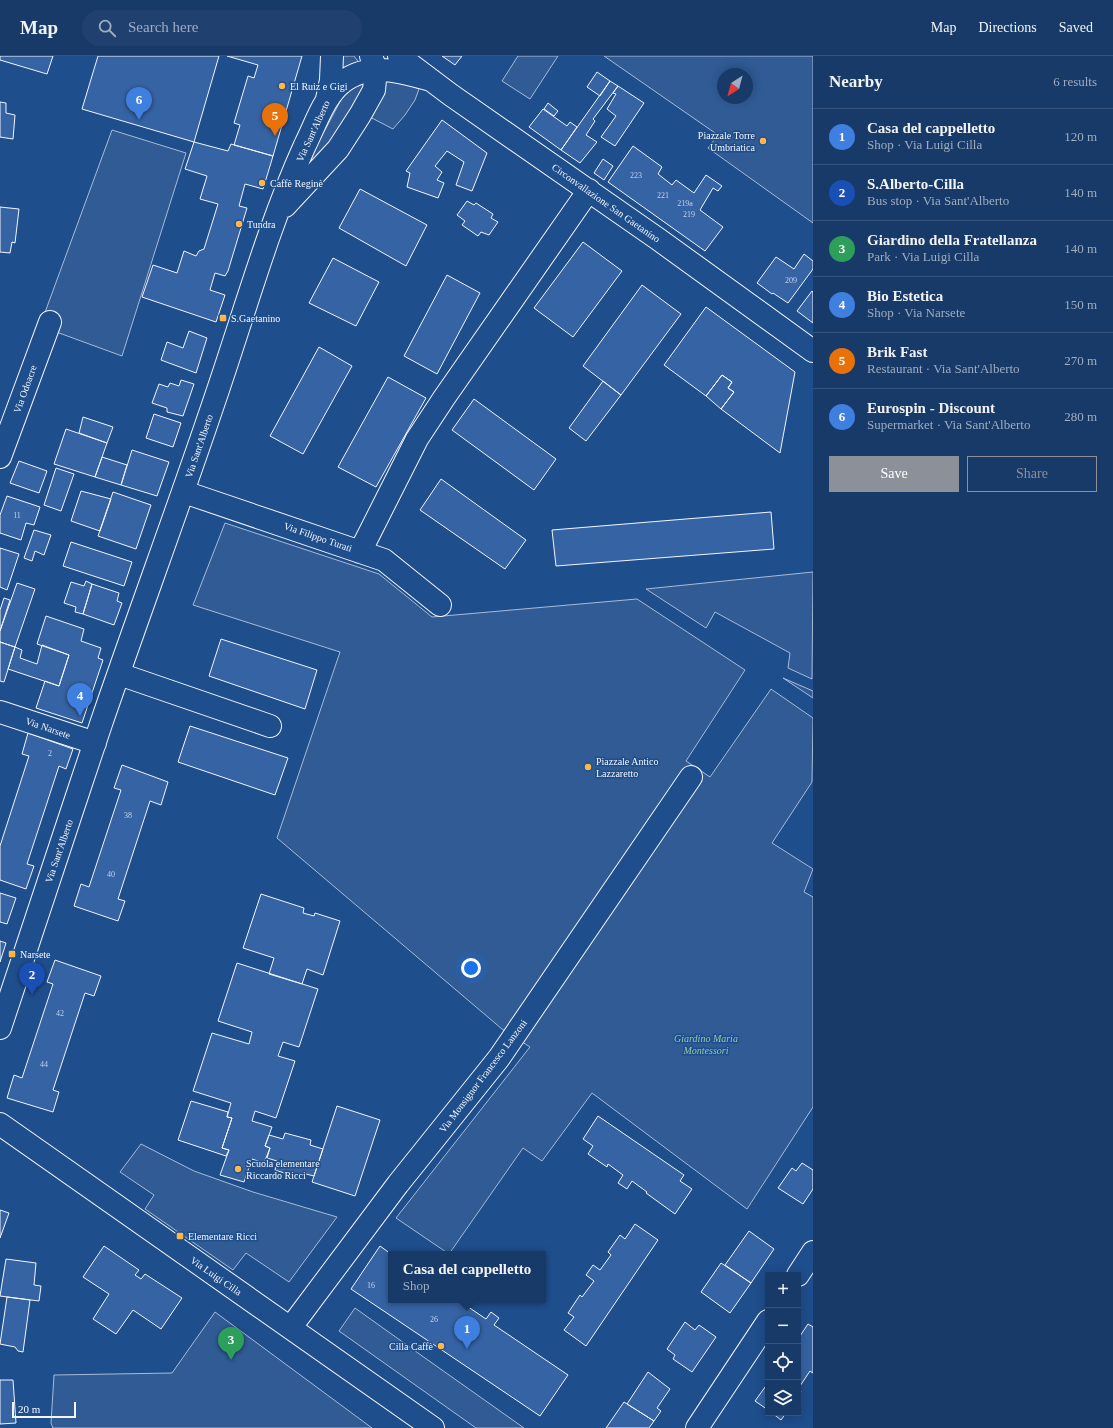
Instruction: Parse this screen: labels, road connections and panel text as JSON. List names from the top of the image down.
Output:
{
  "streets": {
    "street": [
      "Via Sant'Alberto",
      "Circonvallazione San Gaetanino",
      "Via Odoacre",
      "Via Filippo Turati",
      "Via Narsete",
      "Via Monsignor Francesco Lanzoni",
      "Via Luigi Cilla"
    ]
  },
  "crossings": [
    ["Via Sant'Alberto", "Circonvallazione San Gaetanino"],
    ["Via Sant'Alberto", "Via Filippo Turati"],
    ["Via Sant'Alberto", "Via Narsete"],
    ["Via Monsignor Francesco Lanzoni", "Via Luigi Cilla"]
  ],
  "parks": ["Giardino Maria Montessori"],
  "places": {
    "other": [
      "El Ruiz e Gigi",
      "Piazzale Torre Umbriatica",
      "Caffè Reginè",
      "Tundra",
      "Piazzale Antico Lazzaretto",
      "Scuola elementare Riccardo Ricci",
      "Cilla Caffè"
    ],
    "transit": ["S.Gaetanino", "Narsete", "Elementare Ricci"]
  },
  "house_numbers": [
    "223",
    "221",
    "219a",
    "219",
    "209",
    "11",
    "2",
    "38",
    "40",
    "42",
    "44",
    "16",
    "26"
  ],
  "scale_bar": "20 m",
  "north": "bottom left",
  "page": {
    "header": "Map",
    "search": "Search here",
    "nav": ["Map", "Directions", "Saved"],
    "heading": ["Nearby", "6 results"],
    "pins": [
      "6",
      "5",
      "4",
      "2",
      "1",
      "3"
    ],
    "list": [
      {
        "mark": "1",
        "name": "Casa del cappelletto",
        "note": "Shop · Via Luigi Cilla",
        "value": "120 m"
      },
      {
        "mark": "2",
        "name": "S.Alberto-Cilla",
        "note": "Bus stop · Via Sant'Alberto",
        "value": "140 m"
      },
      {
        "mark": "3",
        "name": "Giardino della Fratellanza",
        "note": "Park · Via Luigi Cilla",
        "value": "140 m"
      },
      {
        "mark": "4",
        "name": "Bio Estetica",
        "note": "Shop · Via Narsete",
        "value": "150 m"
      },
      {
        "mark": "5",
        "name": "Brik Fast",
        "note": "Restaurant · Via Sant'Alberto",
        "value": "270 m"
      },
      {
        "mark": "6",
        "name": "Eurospin - Discount",
        "note": "Supermarket · Via Sant'Alberto",
        "value": "280 m"
      }
    ],
    "buttons": ["Save", "Share"],
    "popup": ["Casa del cappelletto", "Shop"],
    "map_buttons": ["+", "−"],
    "scale": "20 m"
  }
}
